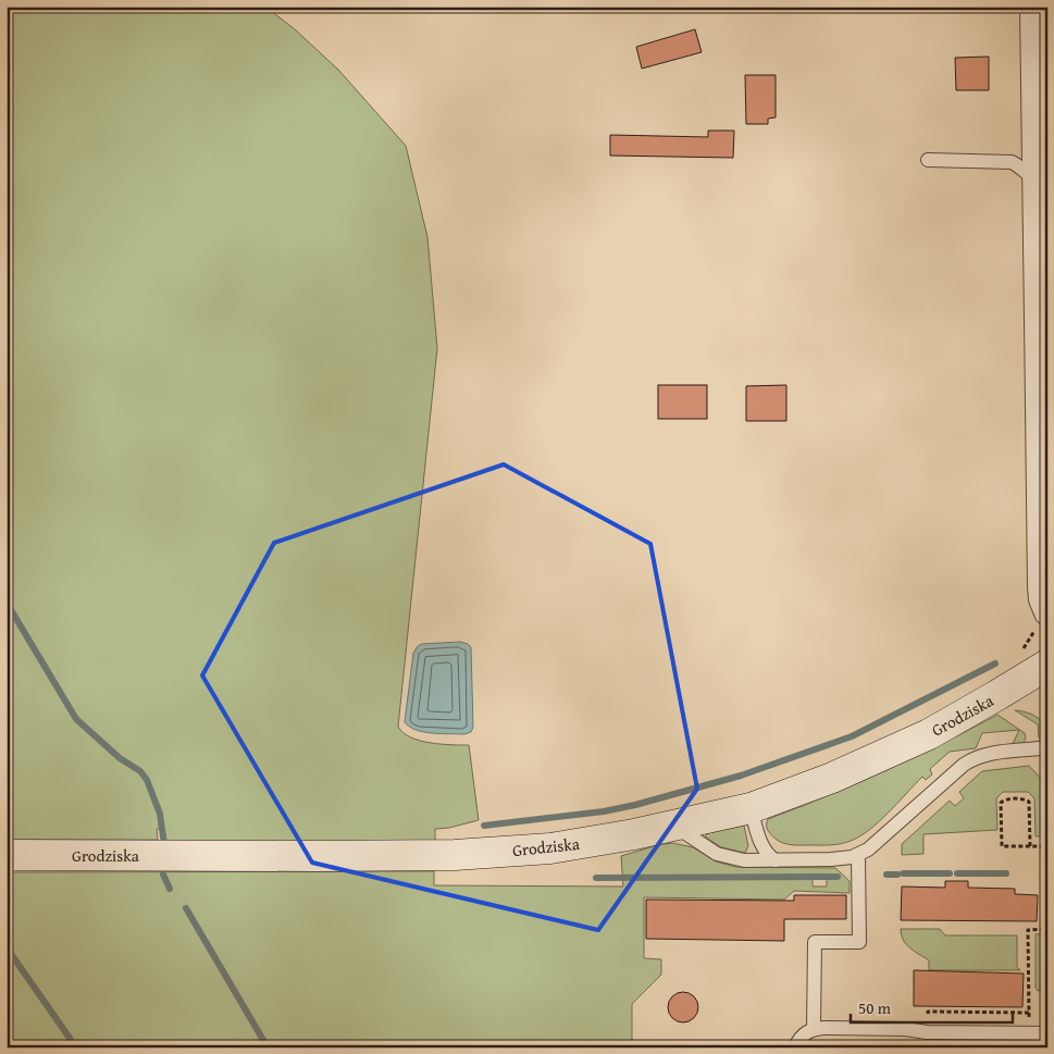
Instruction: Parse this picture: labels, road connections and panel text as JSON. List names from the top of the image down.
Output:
{
  "streets": {
    "main road": ["Grodziska"]
  },
  "scale_bar": "50 m"
}
